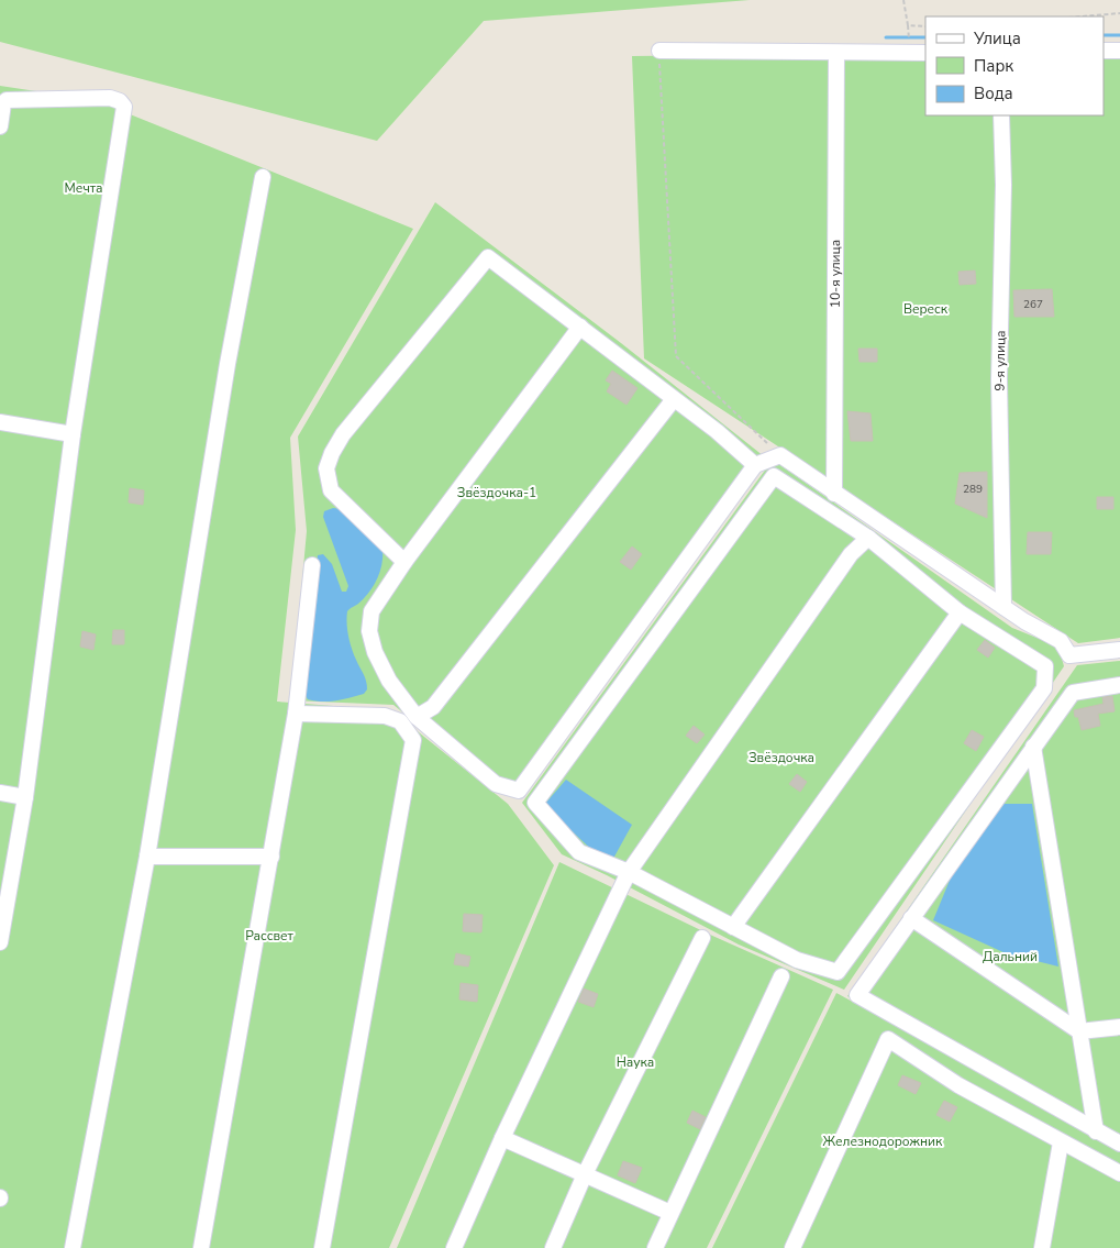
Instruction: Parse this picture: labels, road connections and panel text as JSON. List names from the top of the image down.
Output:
{
  "streets": {
    "street": ["10-я улица", "9-я улица"]
  },
  "parks": [
    "Мечта",
    "Вереск",
    "Звёздочка-1",
    "Звёздочка",
    "Рассвет",
    "Дальний",
    "Наука",
    "Железнодорожник"
  ],
  "house_numbers": ["267", "289"],
  "legend": ["Улица", "Парк", "Вода"]
}
